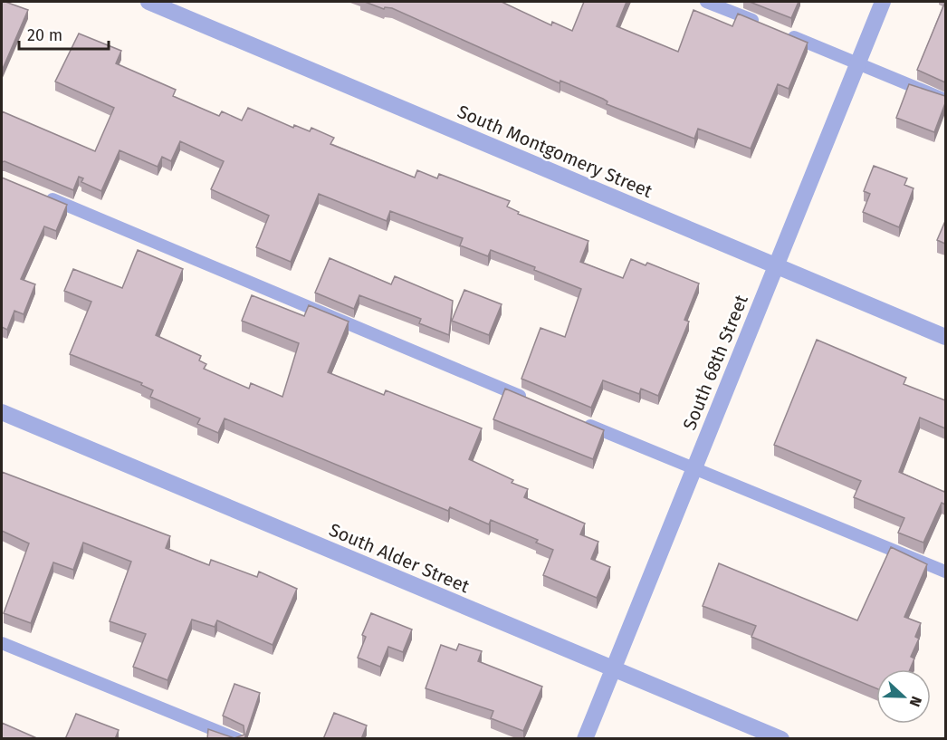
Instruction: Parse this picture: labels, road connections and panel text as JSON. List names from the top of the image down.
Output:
{
  "streets": {
    "street": ["South Montgomery Street", "South 68th Street", "South Alder Street"]
  },
  "crossings": [
    ["South Montgomery Street", "South 68th Street"],
    ["South 68th Street", "South Alder Street"]
  ],
  "scale_bar": "20 m",
  "north": "right"
}
